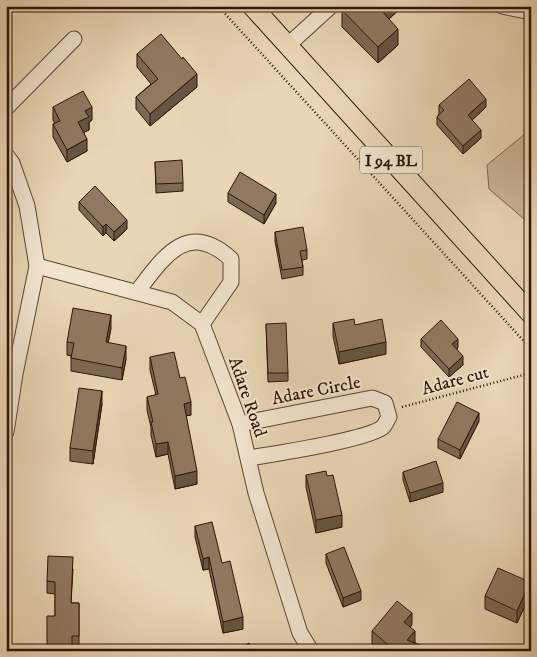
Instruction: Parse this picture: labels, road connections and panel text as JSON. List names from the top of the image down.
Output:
{
  "streets": {
    "main road": ["I 94 BL"],
    "street": ["Adare Circle", "Adare Road"],
    "path": ["Adare cut"]
  },
  "crossings": [
    ["Adare cut", "Adare Circle"],
    ["Adare Circle", "Adare Road"]
  ]
}
